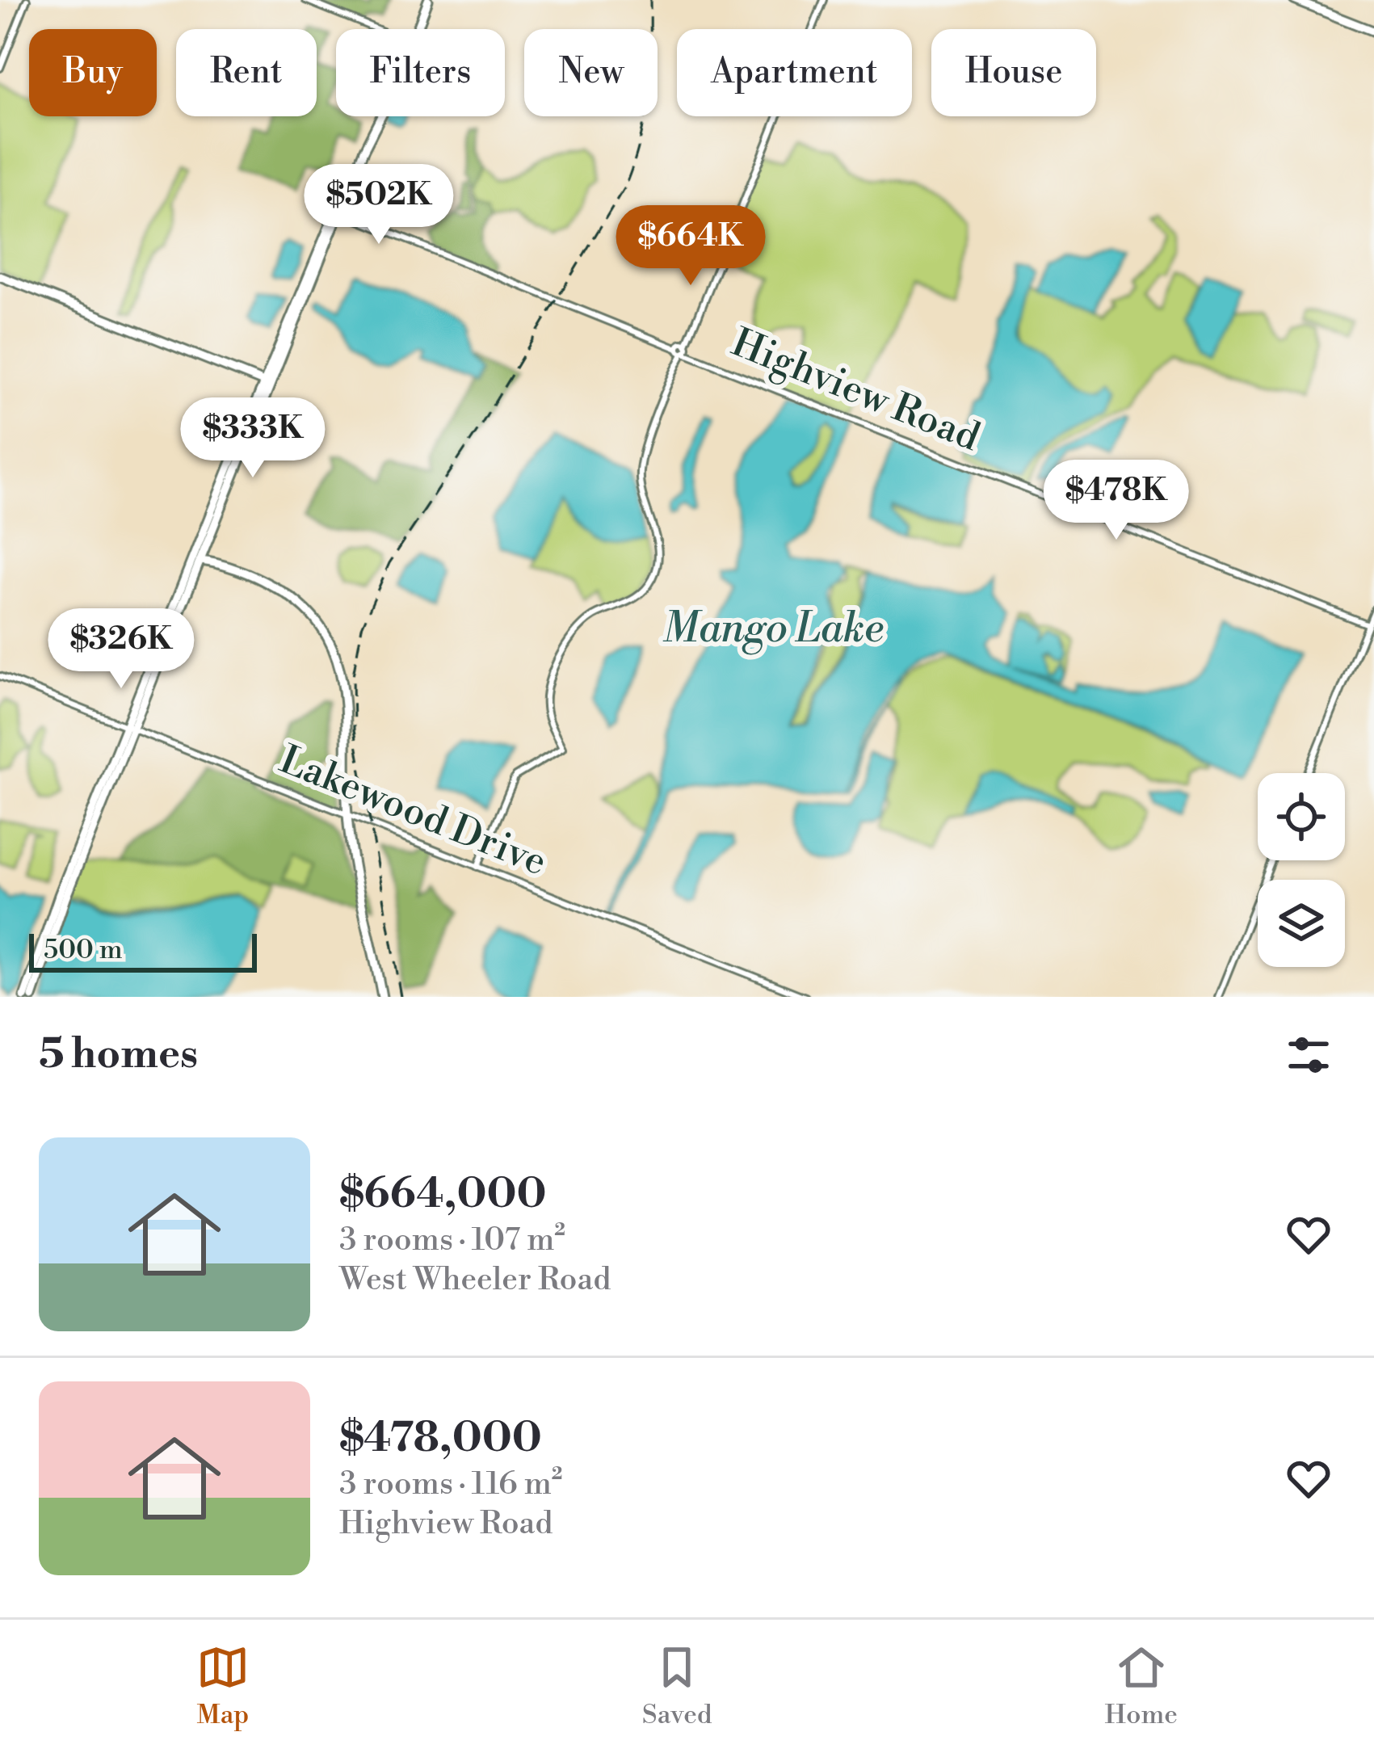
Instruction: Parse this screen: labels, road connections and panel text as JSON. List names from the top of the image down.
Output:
{
  "streets": {
    "street": ["Highview Road", "Lakewood Drive"]
  },
  "water": ["Mango Lake"],
  "scale_bar": "500 m",
  "page": {
    "chip": [
      "Buy",
      "Rent",
      "Filters",
      "New",
      "Apartment",
      "House"
    ],
    "price": [
      "$502K",
      "$664K",
      "$333K",
      "$478K",
      "$326K"
    ],
    "scale": "500 m",
    "heading": "5 homes",
    "list": [
      {
        "name": "$664,000",
        "note": "3 rooms · 107 m² · West Wheeler Road"
      },
      {
        "name": "$478,000",
        "note": "3 rooms · 116 m² · Highview Road"
      }
    ],
    "tabs": ["Map", "Saved", "Home"]
  }
}
